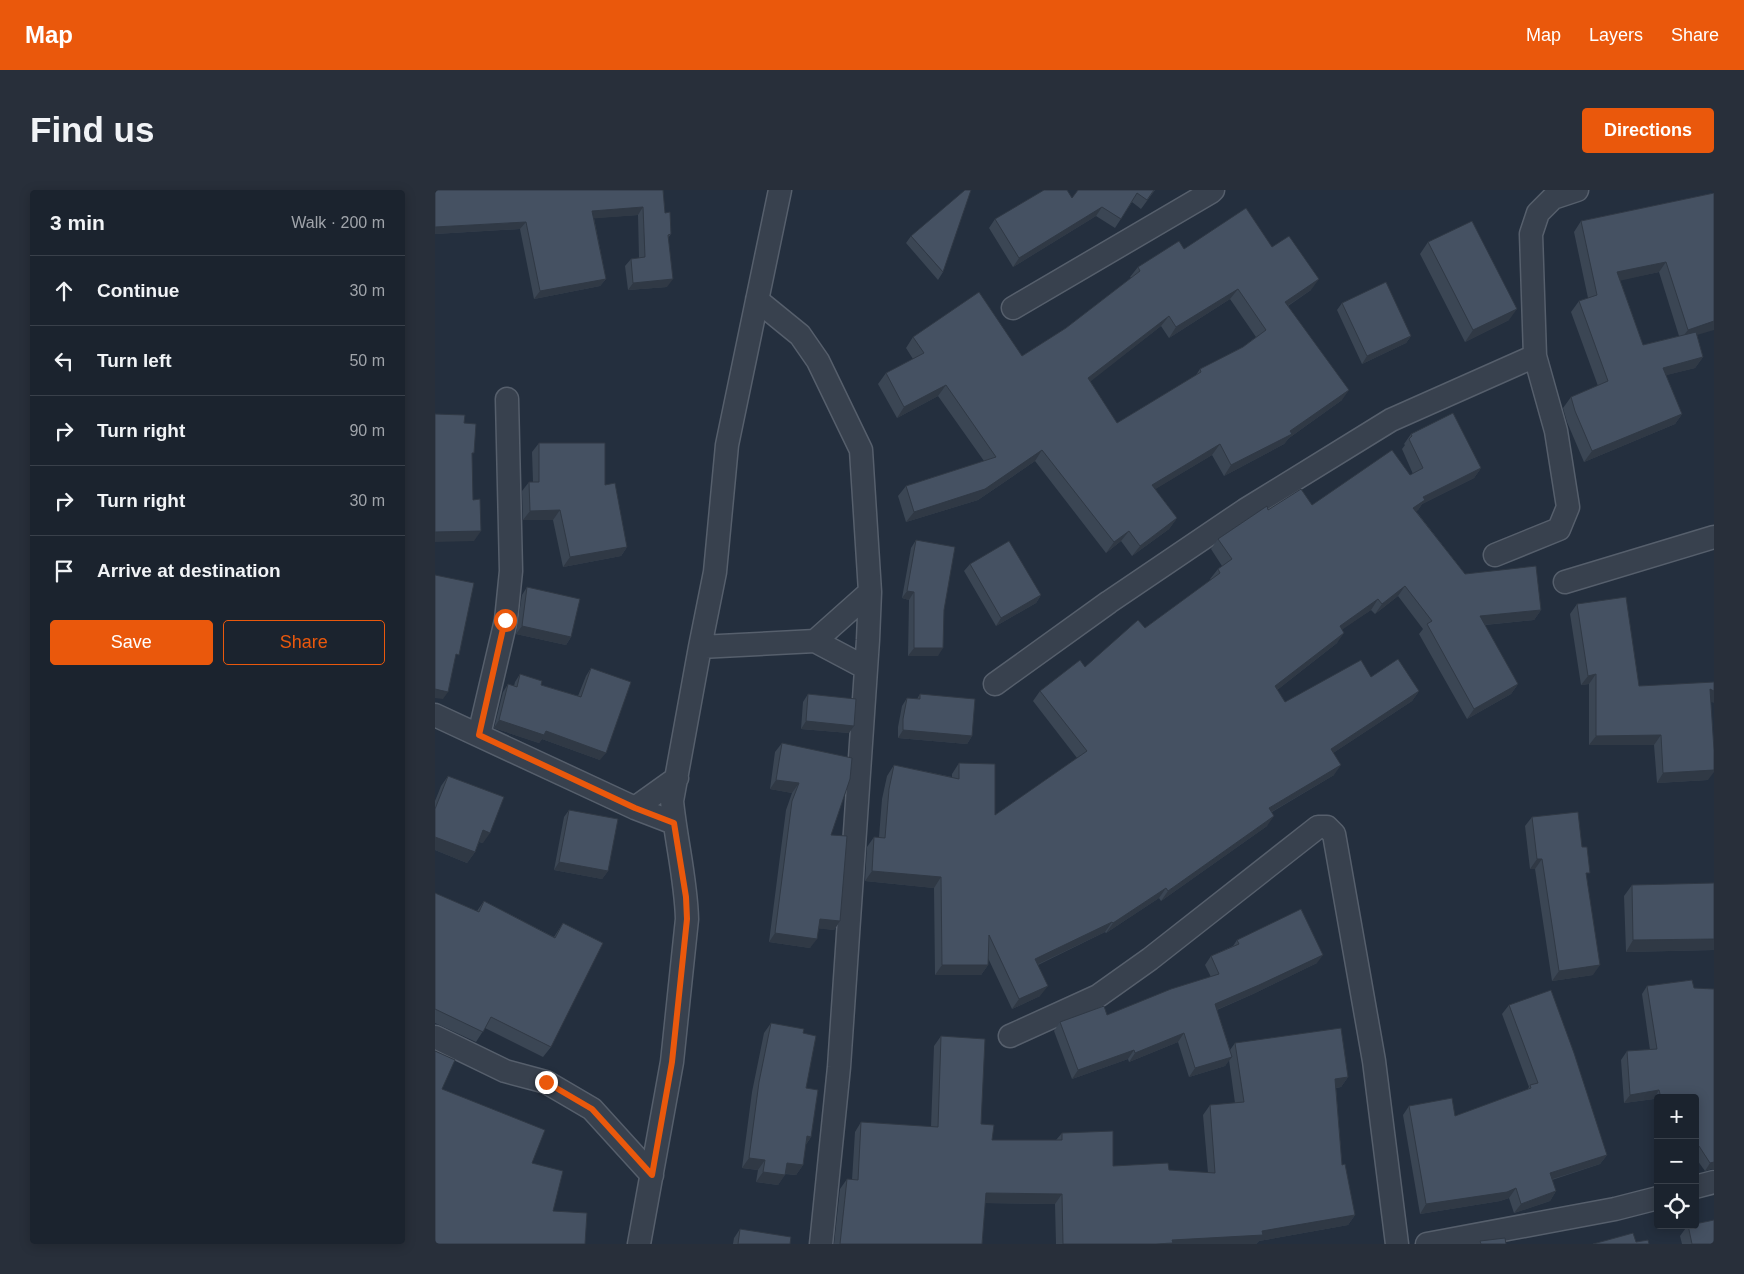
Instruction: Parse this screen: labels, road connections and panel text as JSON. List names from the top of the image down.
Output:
{
  "page": {
    "header": "Map",
    "nav": ["Map", "Layers", "Share"],
    "buttons": [
      "Directions",
      ["Save", "Share"]
    ],
    "title": "Find us",
    "heading": ["3 min", "Walk · 200 m"],
    "list": [
      ["Continue", "30 m"],
      ["Turn left", "50 m"],
      ["Turn right", "90 m"],
      ["Turn right", "30 m"],
      "Arrive at destination"
    ],
    "map_buttons": ["+", "−"]
  }
}
